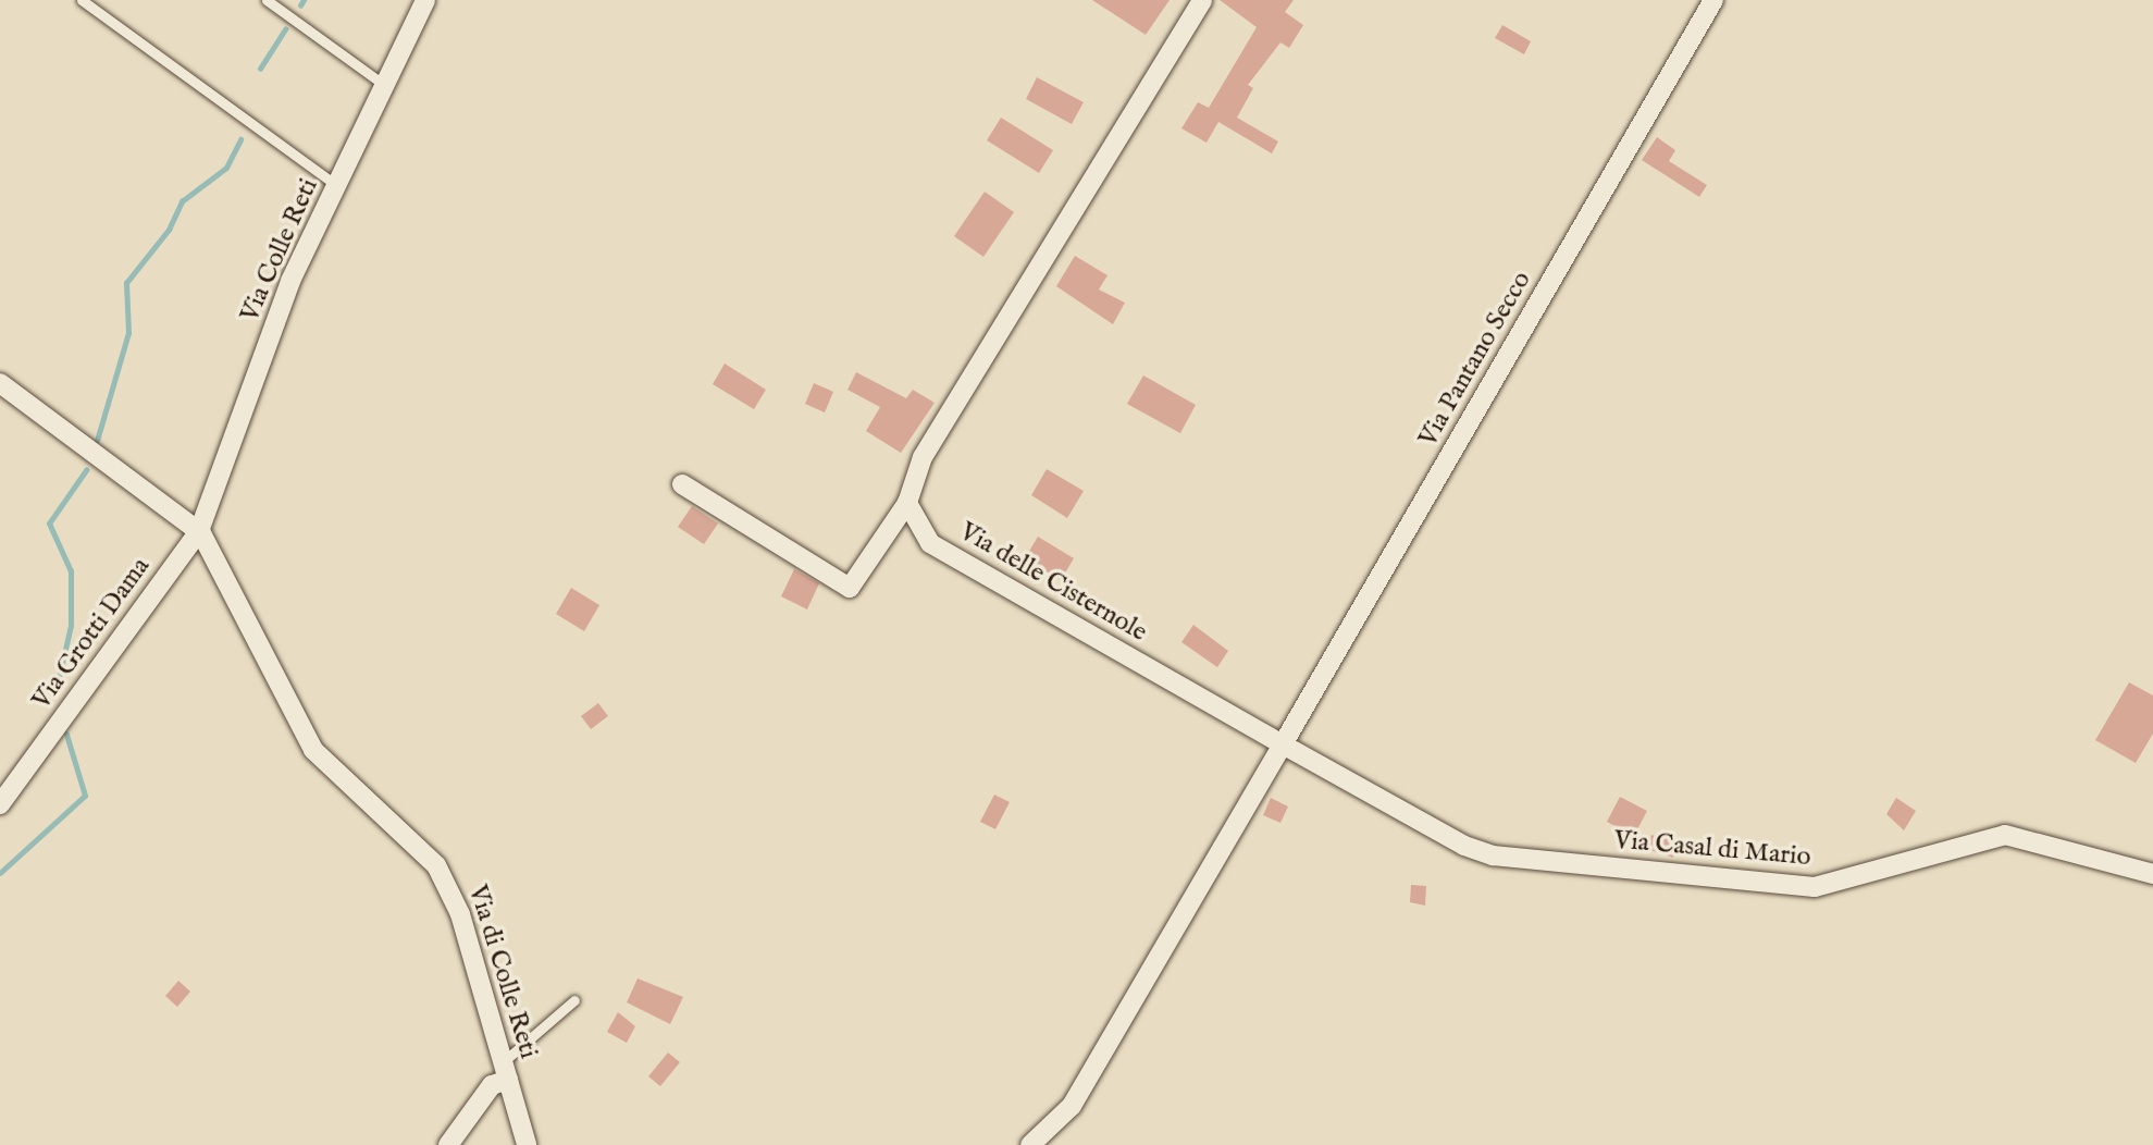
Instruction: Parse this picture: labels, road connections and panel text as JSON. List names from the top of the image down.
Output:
{
  "streets": {
    "street": [
      "Via Colle Reti",
      "Via Pantano Secco",
      "Via delle Cisternole",
      "Via Grotti Dama",
      "Via Casal di Mario",
      "Via di Colle Reti"
    ]
  },
  "crossings": [
    ["Via Colle Reti", "Via Grotti Dama"],
    ["Via Colle Reti", "Via di Colle Reti"],
    ["Via Pantano Secco", "Via delle Cisternole"],
    ["Via Pantano Secco", "Via Casal di Mario"],
    ["Via delle Cisternole", "Via Casal di Mario"],
    ["Via Grotti Dama", "Via di Colle Reti"]
  ]
}
